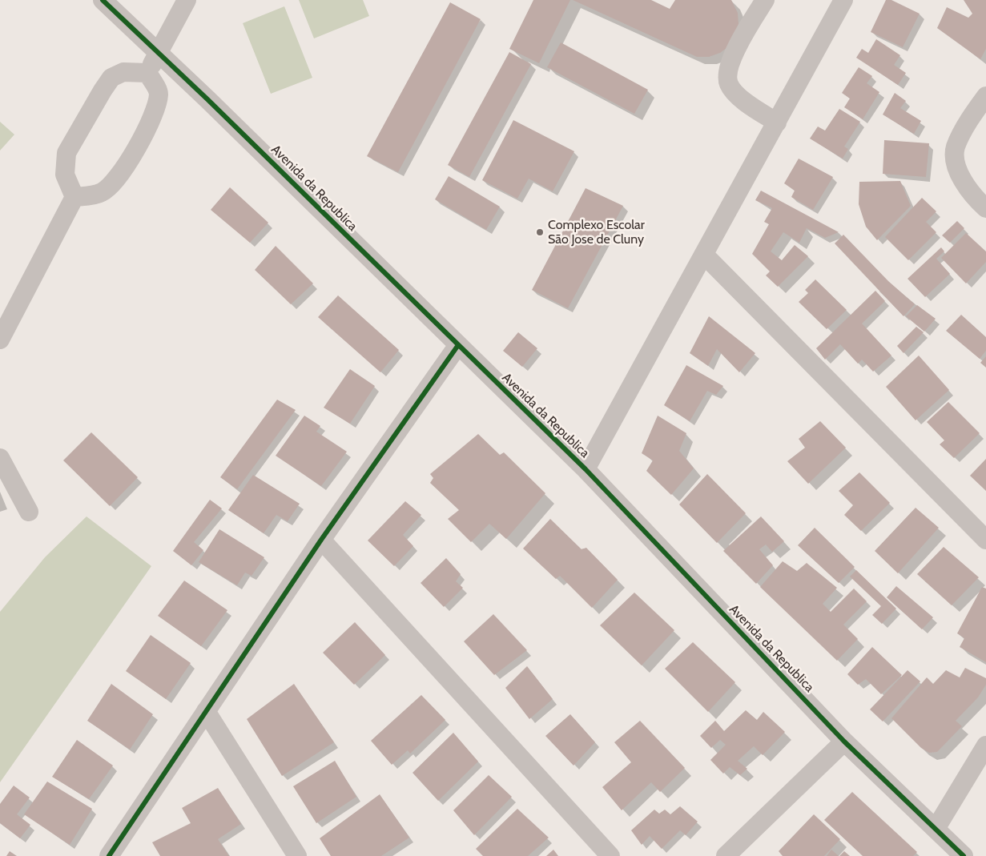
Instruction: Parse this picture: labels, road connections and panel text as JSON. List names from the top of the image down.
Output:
{
  "streets": {
    "street": ["Avenida da Republica"]
  },
  "places": ["Complexo Escolar São Jose de Cluny"]
}
